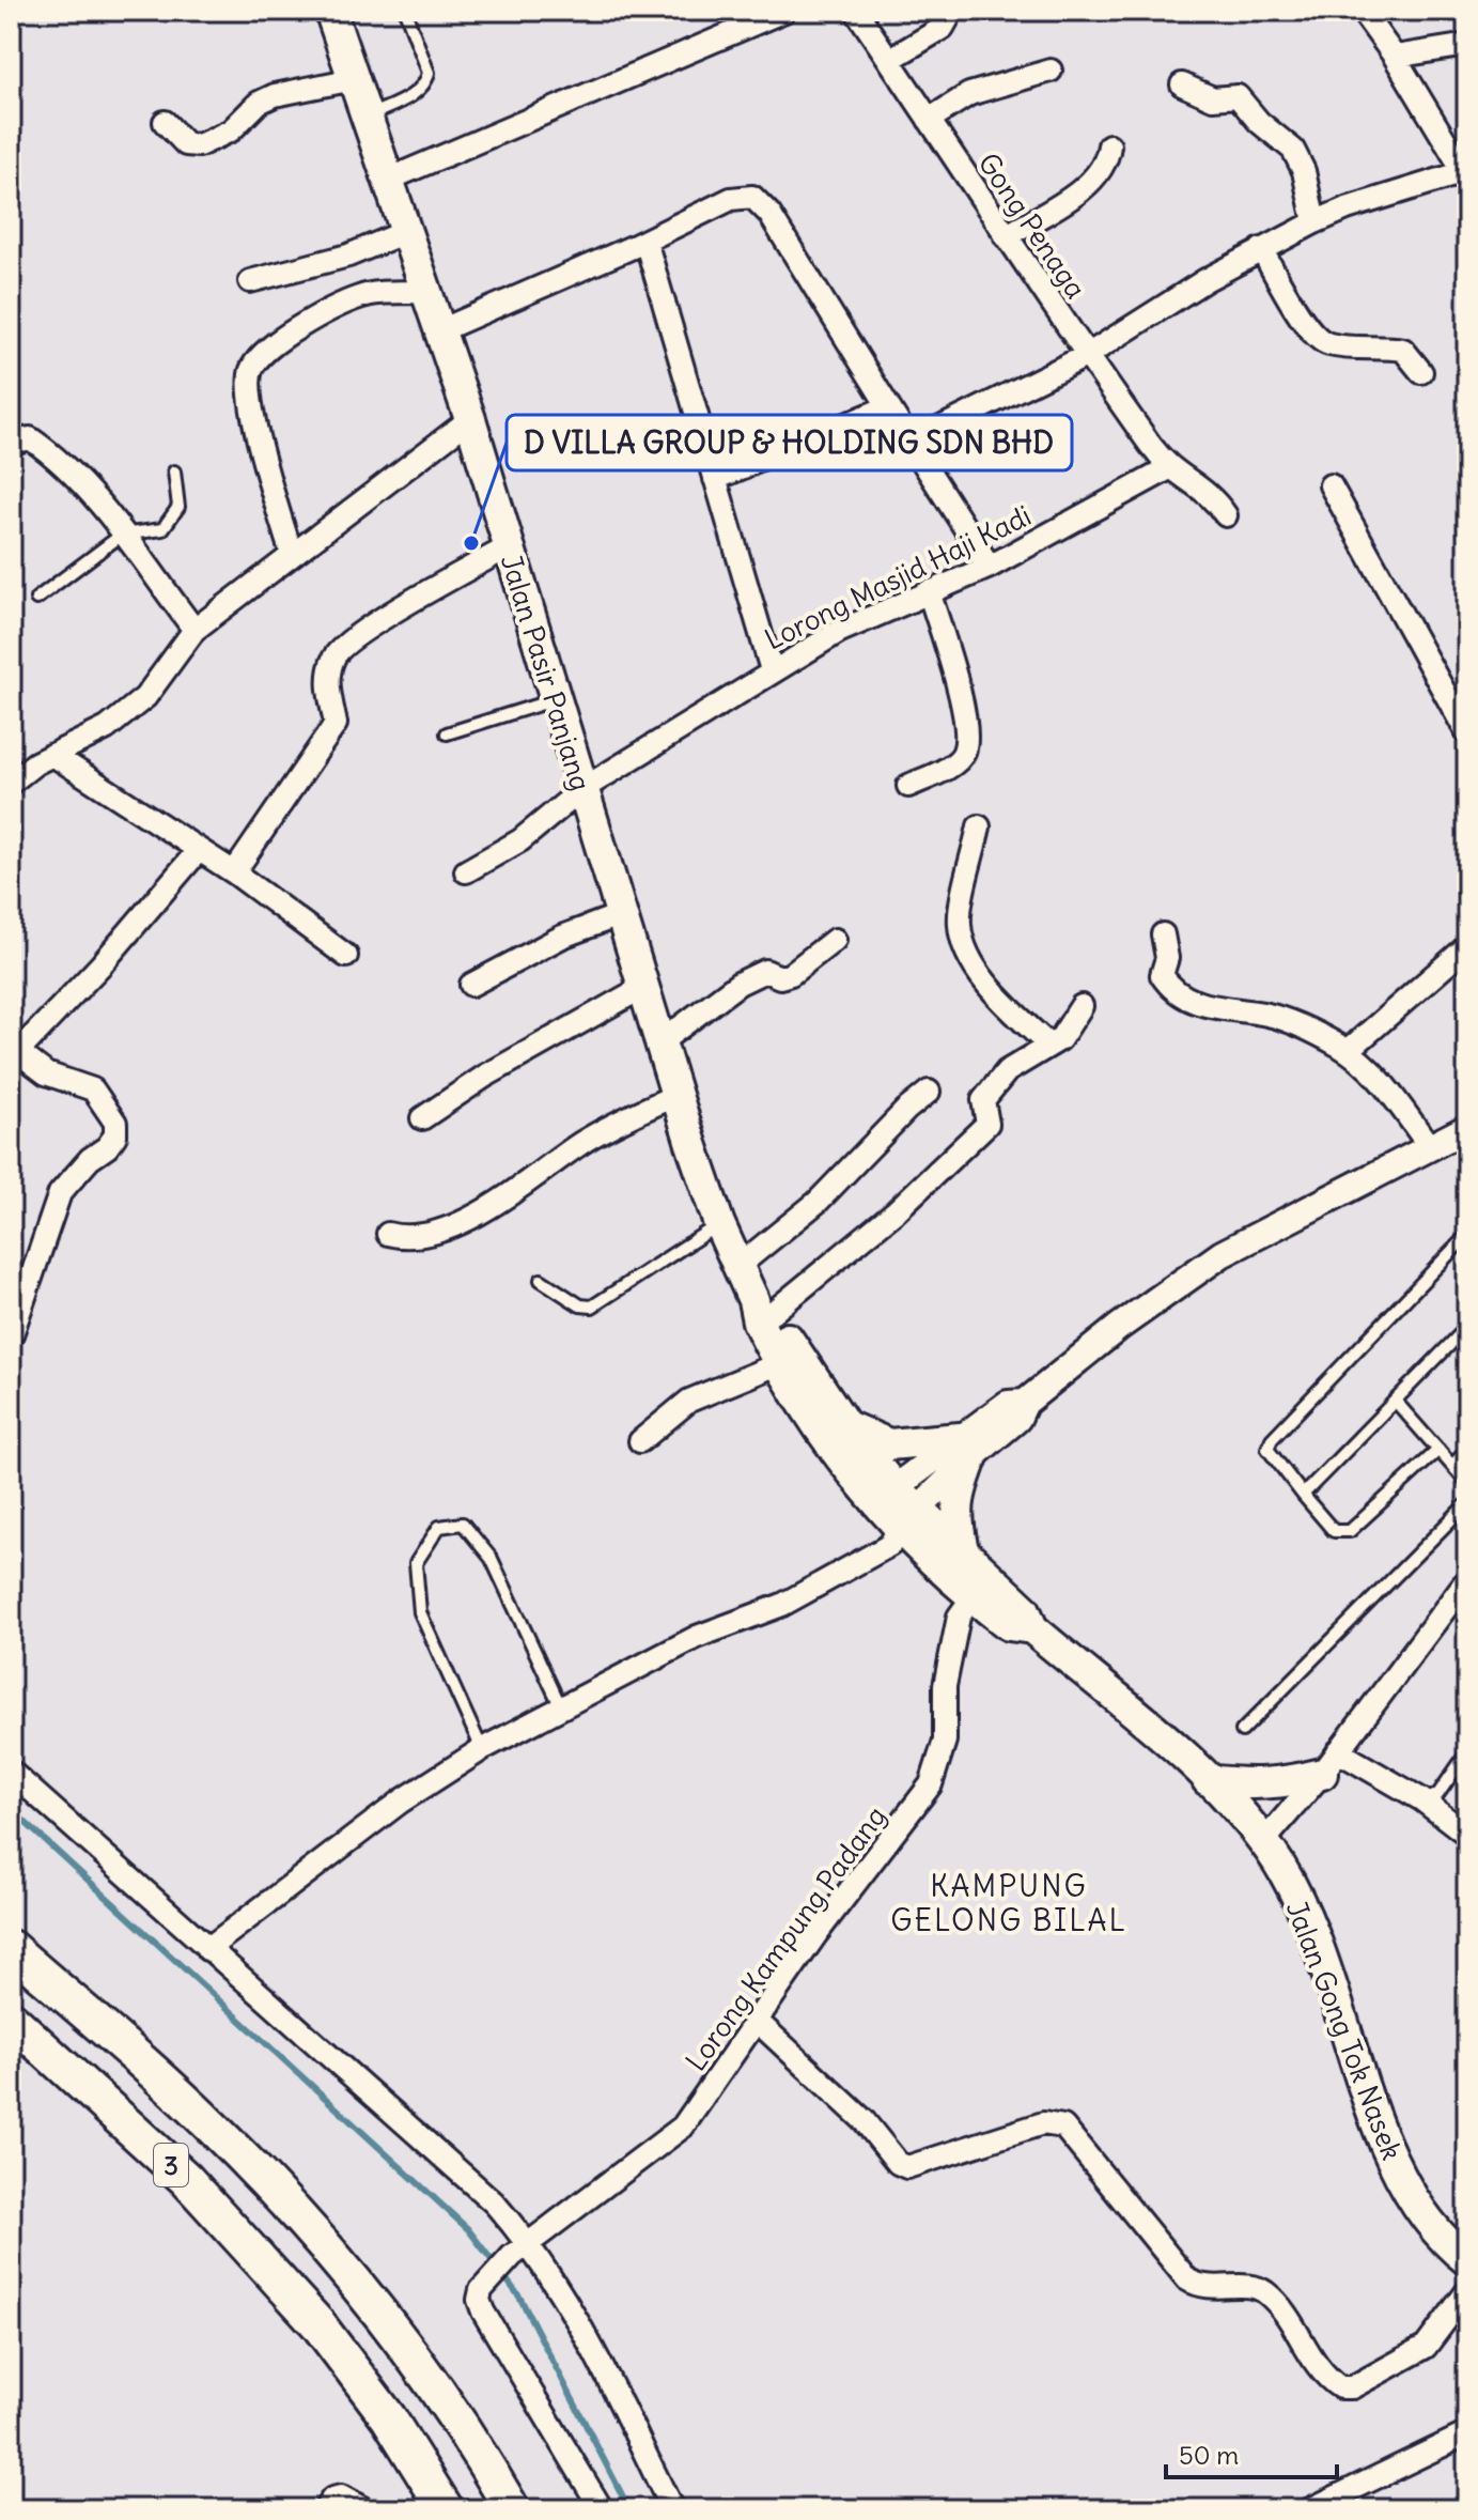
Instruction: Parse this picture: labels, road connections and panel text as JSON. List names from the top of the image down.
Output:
{
  "streets": {
    "main road": ["Jalan Pasir Panjang", "Jalan Gong Tok Nasek", "3"],
    "street": ["Gong Penaga", "Lorong Masjid Haji Kadi", "Lorong Kampung Padang"]
  },
  "crossings": [
    ["Gong Penaga", "Lorong Masjid Haji Kadi"],
    ["Lorong Masjid Haji Kadi", "Jalan Pasir Panjang"],
    ["Jalan Pasir Panjang", "Jalan Gong Tok Nasek"],
    ["Lorong Kampung Padang", "Jalan Gong Tok Nasek"]
  ],
  "districts": ["KAMPUNG GELONG BILAL"],
  "places": ["D VILLA GROUP & HOLDING SDN BHD"],
  "scale_bar": "50 m"
}
